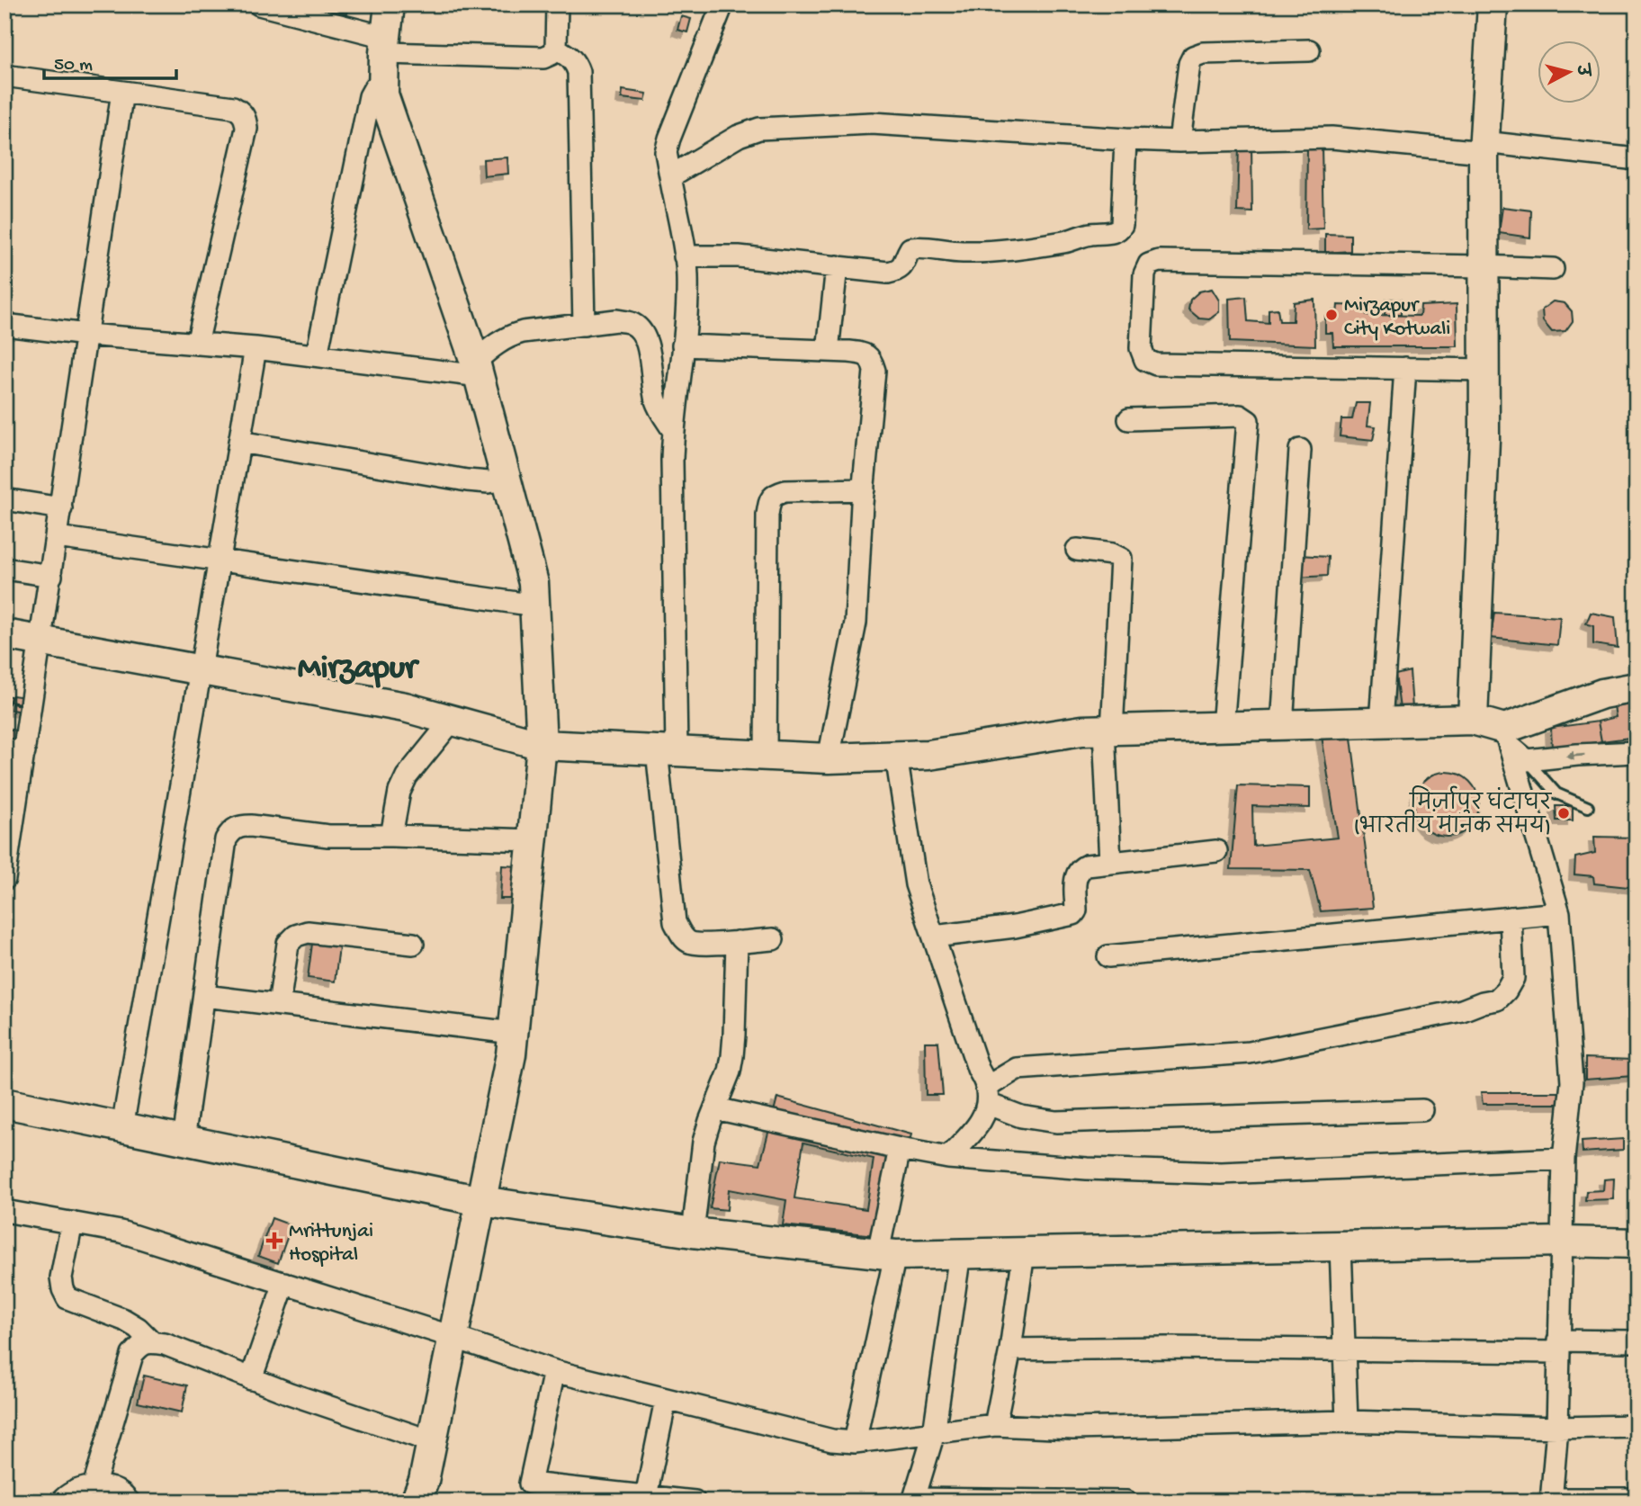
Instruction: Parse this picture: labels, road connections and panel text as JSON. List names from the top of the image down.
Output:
{
  "districts": ["Mirzapur"],
  "places": {
    "other": ["Mirzapur City Kotwali", "मिर्ज़ापुर घंटाघर (भारतीय मानक समय)"],
    "health": ["Mrittunjai Hospital"]
  },
  "scale_bar": "50 m",
  "north": "right"
}
